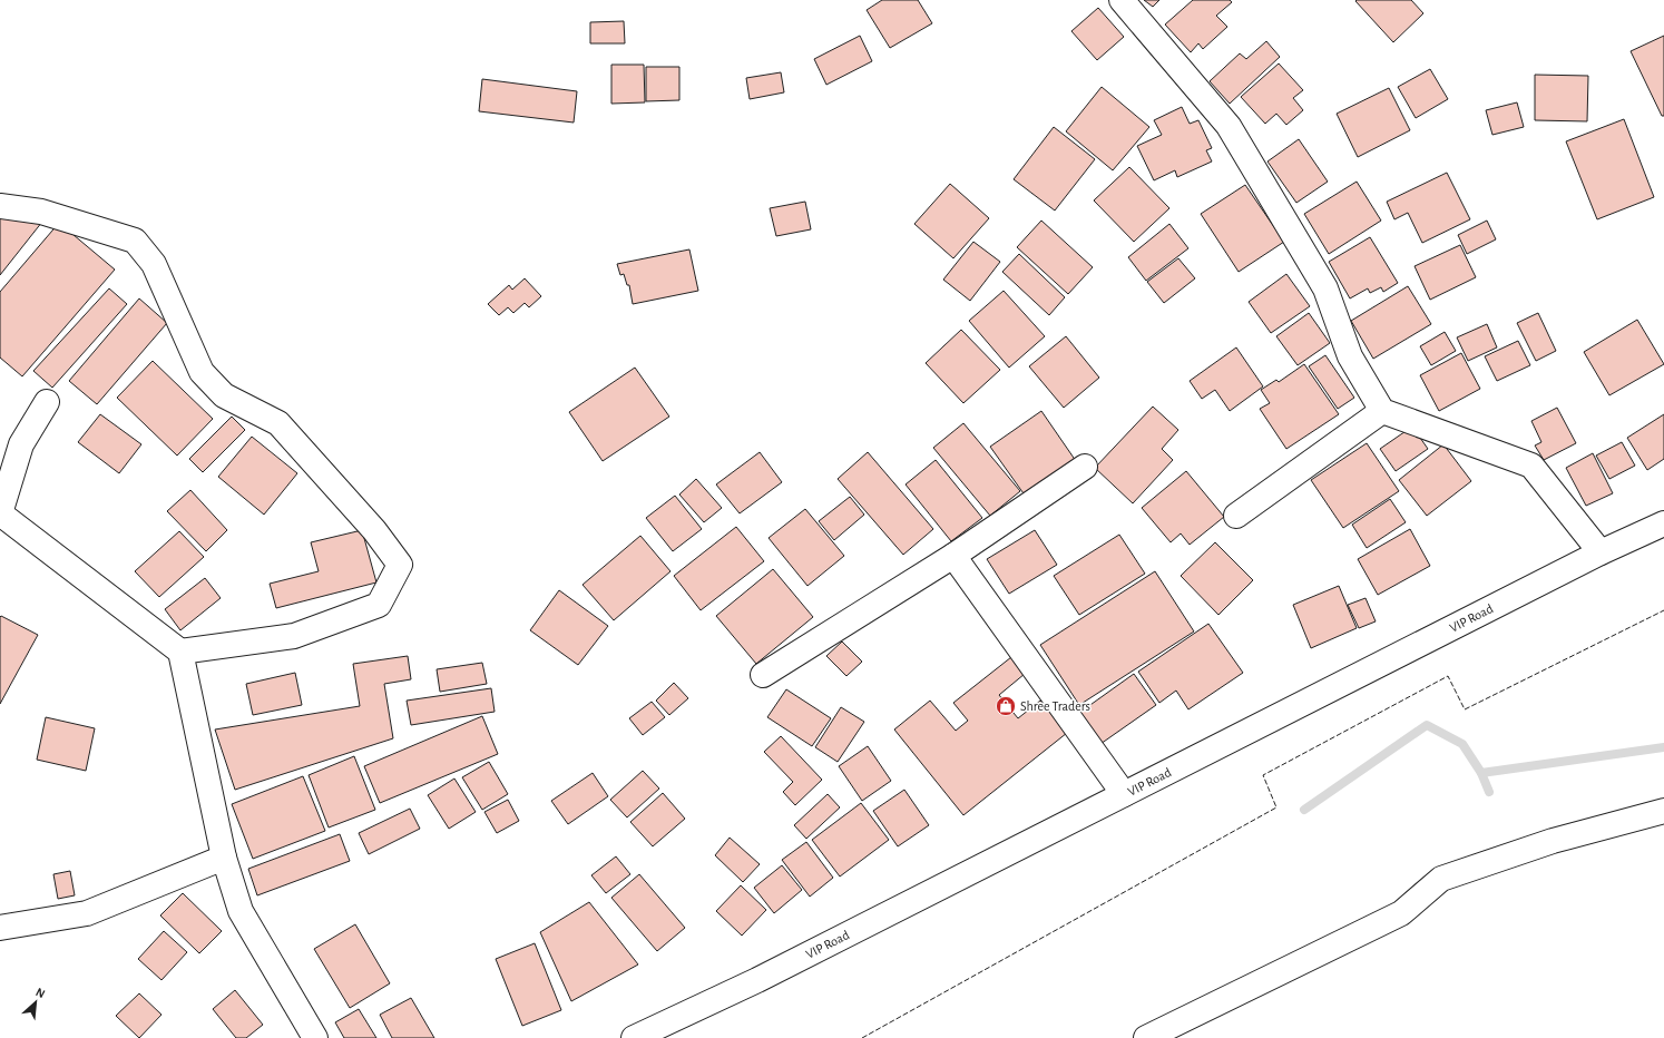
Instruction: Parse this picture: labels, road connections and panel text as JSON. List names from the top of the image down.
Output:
{
  "streets": {
    "main road": ["VIP Road"]
  },
  "places": {
    "shop": ["Shree Traders"]
  },
  "north": "top right"
}
